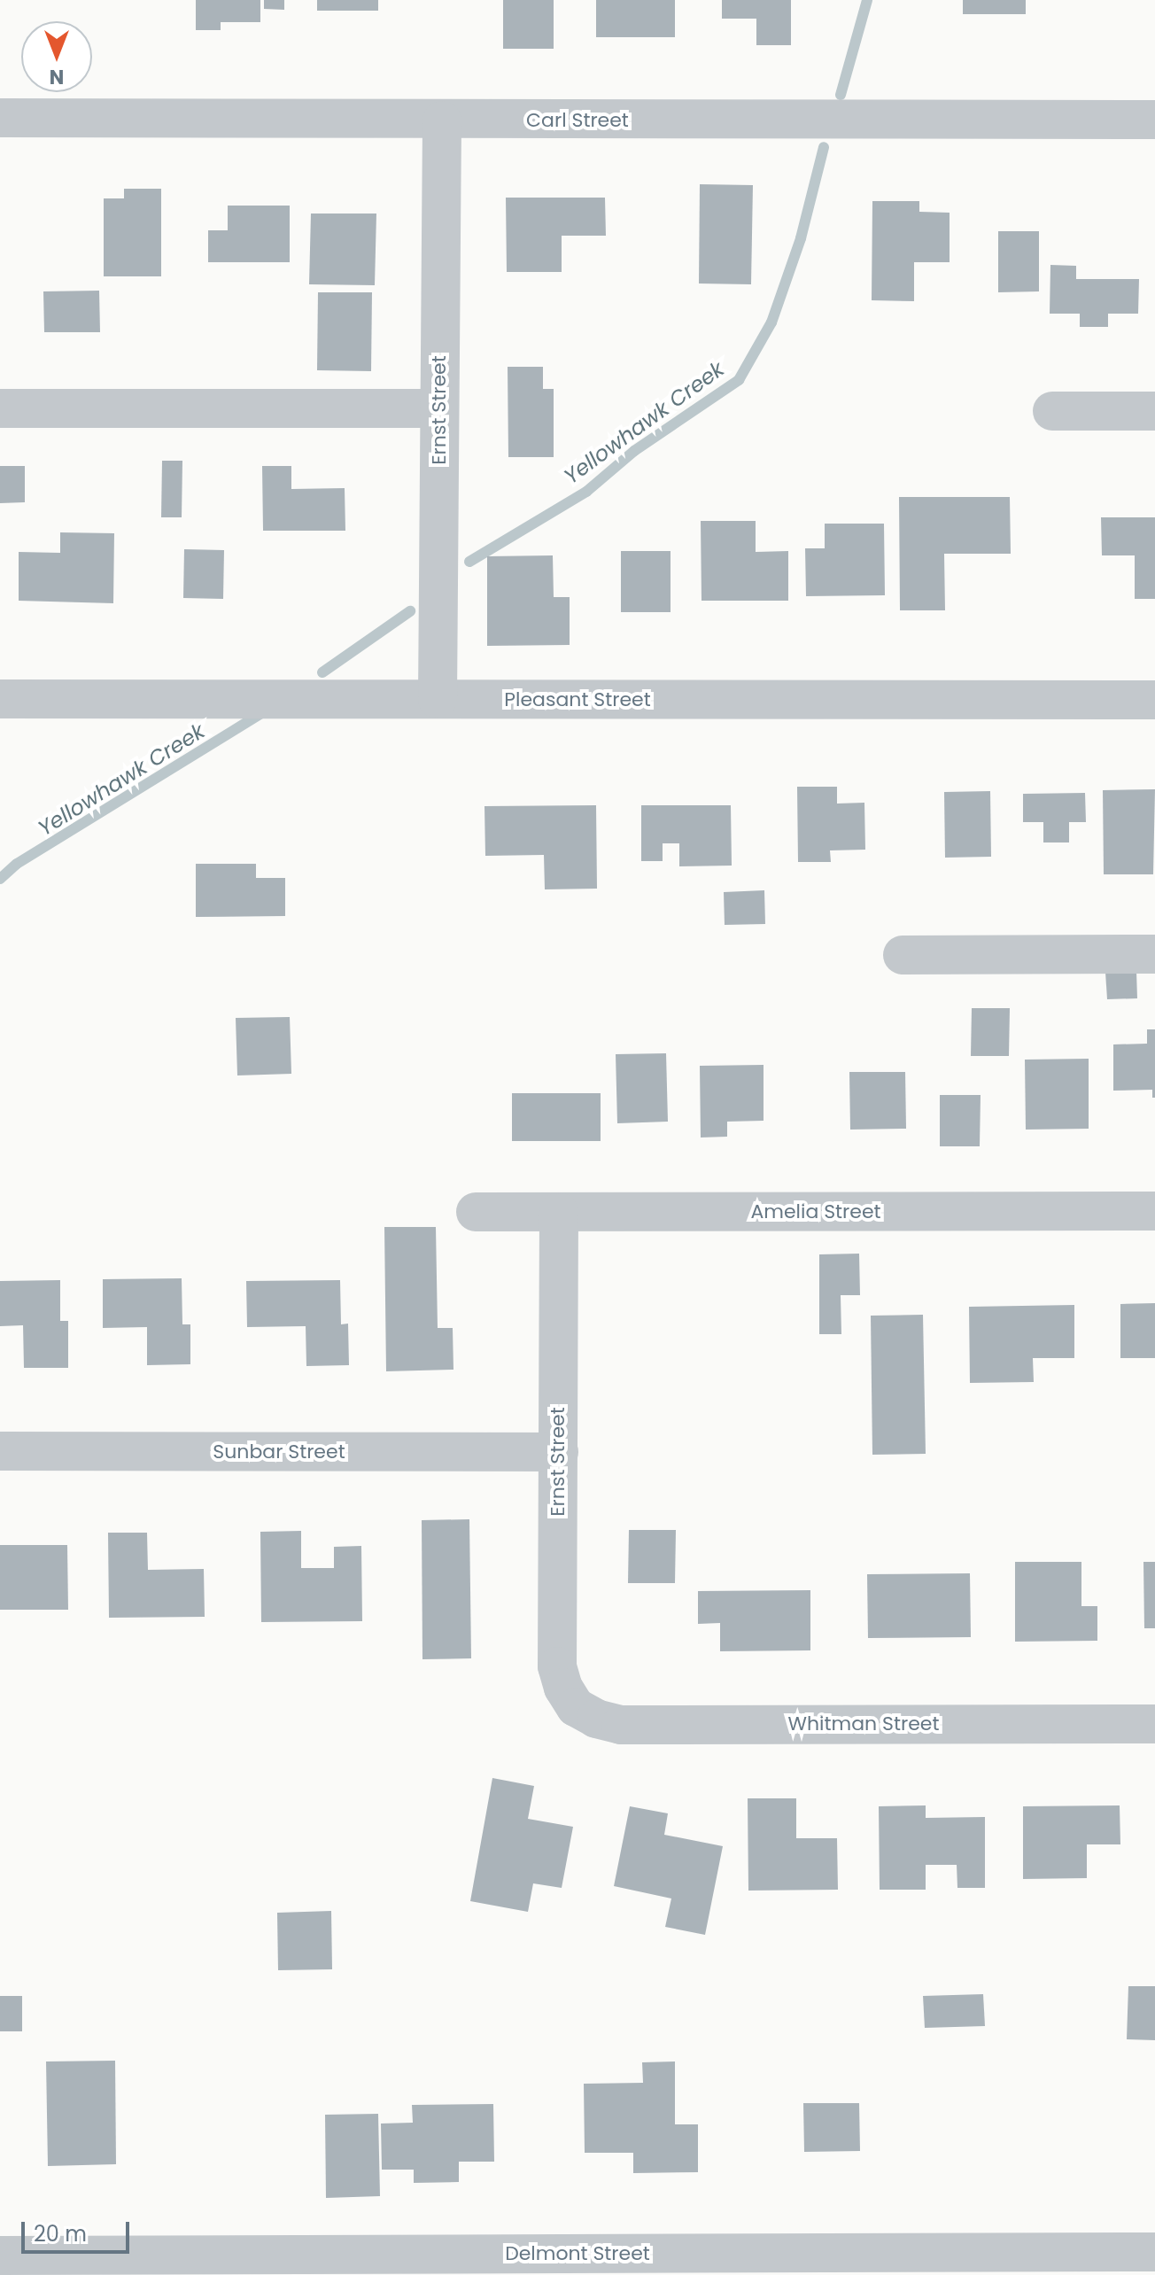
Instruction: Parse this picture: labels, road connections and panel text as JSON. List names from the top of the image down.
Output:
{
  "streets": {
    "street": [
      "Carl Street",
      "Ernst Street",
      "Pleasant Street",
      "Amelia Street",
      "Sunbar Street",
      "Whitman Street",
      "Delmont Street"
    ]
  },
  "crossings": [
    ["Carl Street", "Ernst Street"],
    ["Ernst Street", "Pleasant Street"],
    ["Ernst Street", "Amelia Street"],
    ["Ernst Street", "Sunbar Street"],
    ["Ernst Street", "Whitman Street"]
  ],
  "water": ["Yellowhawk Creek"],
  "scale_bar": "20 m",
  "north": "bottom"
}
